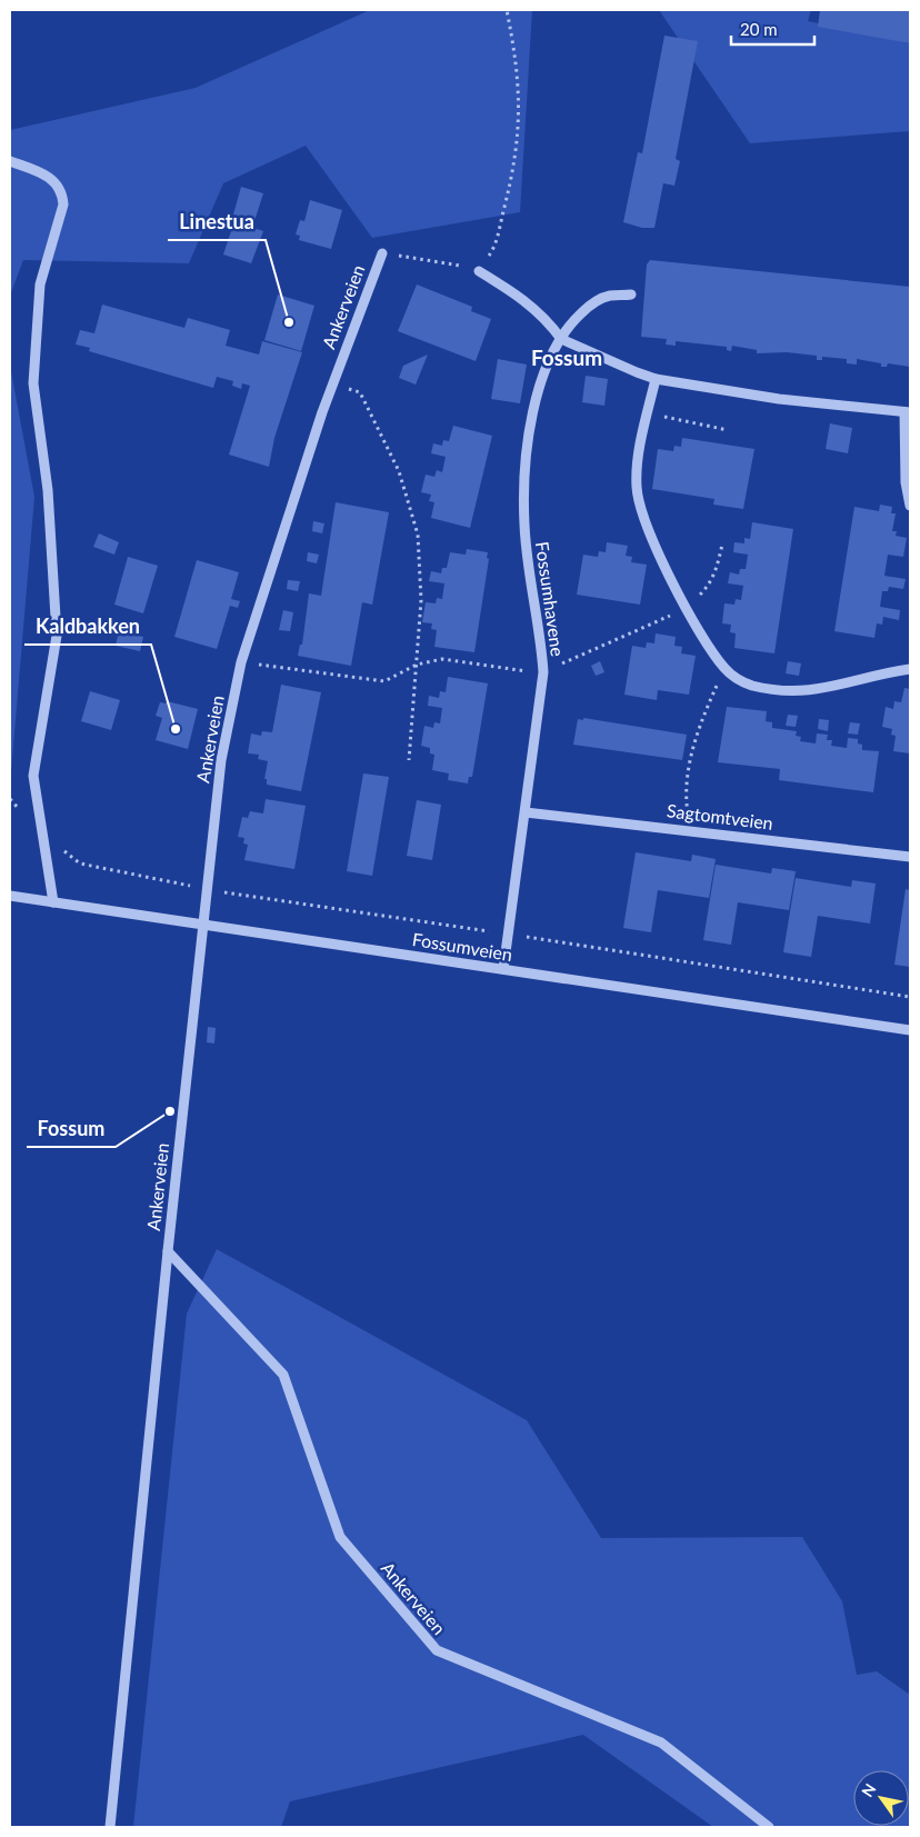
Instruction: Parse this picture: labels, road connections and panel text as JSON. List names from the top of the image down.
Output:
{
  "streets": {
    "street": [
      "Ankerveien",
      "Fossumhavene",
      "Sagtomtveien",
      "Fossumveien"
    ]
  },
  "crossings": [
    ["Ankerveien", "Fossumveien"],
    ["Fossumhavene", "Sagtomtveien"],
    ["Fossumhavene", "Fossumveien"]
  ],
  "districts": ["Fossum"],
  "places": ["Linestua", "Kaldbakken", "Fossum"],
  "scale_bar": "20 m",
  "north": "top left"
}
